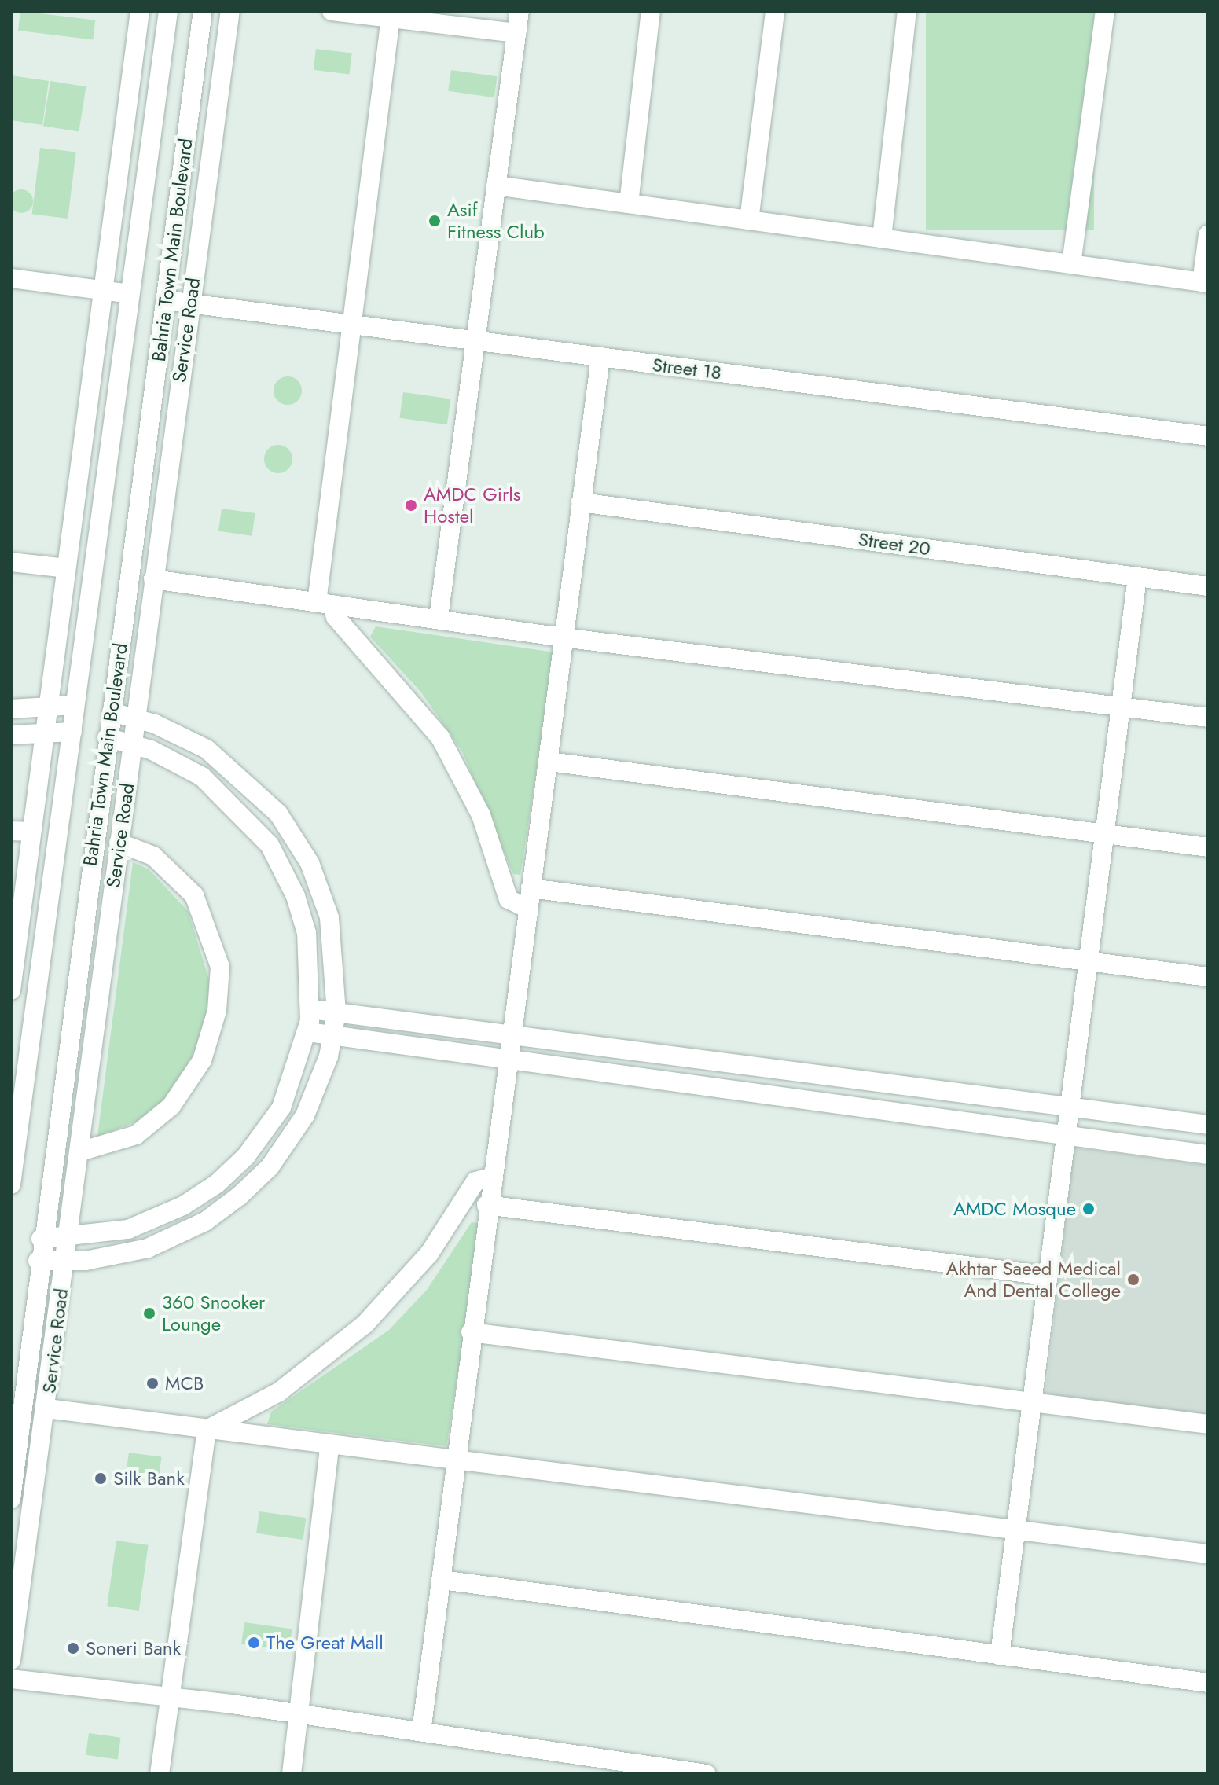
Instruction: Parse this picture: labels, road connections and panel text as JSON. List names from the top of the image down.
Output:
{
  "streets": {
    "street": [
      "Bahria Town Main Boulevard",
      "Service Road",
      "Street 18",
      "Street 20"
    ]
  },
  "crossings": [
    ["Bahria Town Main Boulevard", "Street 18"],
    ["Service Road", "Street 18"]
  ],
  "places": [
    "Asif Fitness Club",
    "AMDC Girls Hostel",
    "AMDC Mosque",
    "Akhtar Saeed Medical And Dental College",
    "360 Snooker Lounge",
    "MCB",
    "Silk Bank",
    "The Great Mall",
    "Soneri Bank"
  ]
}
